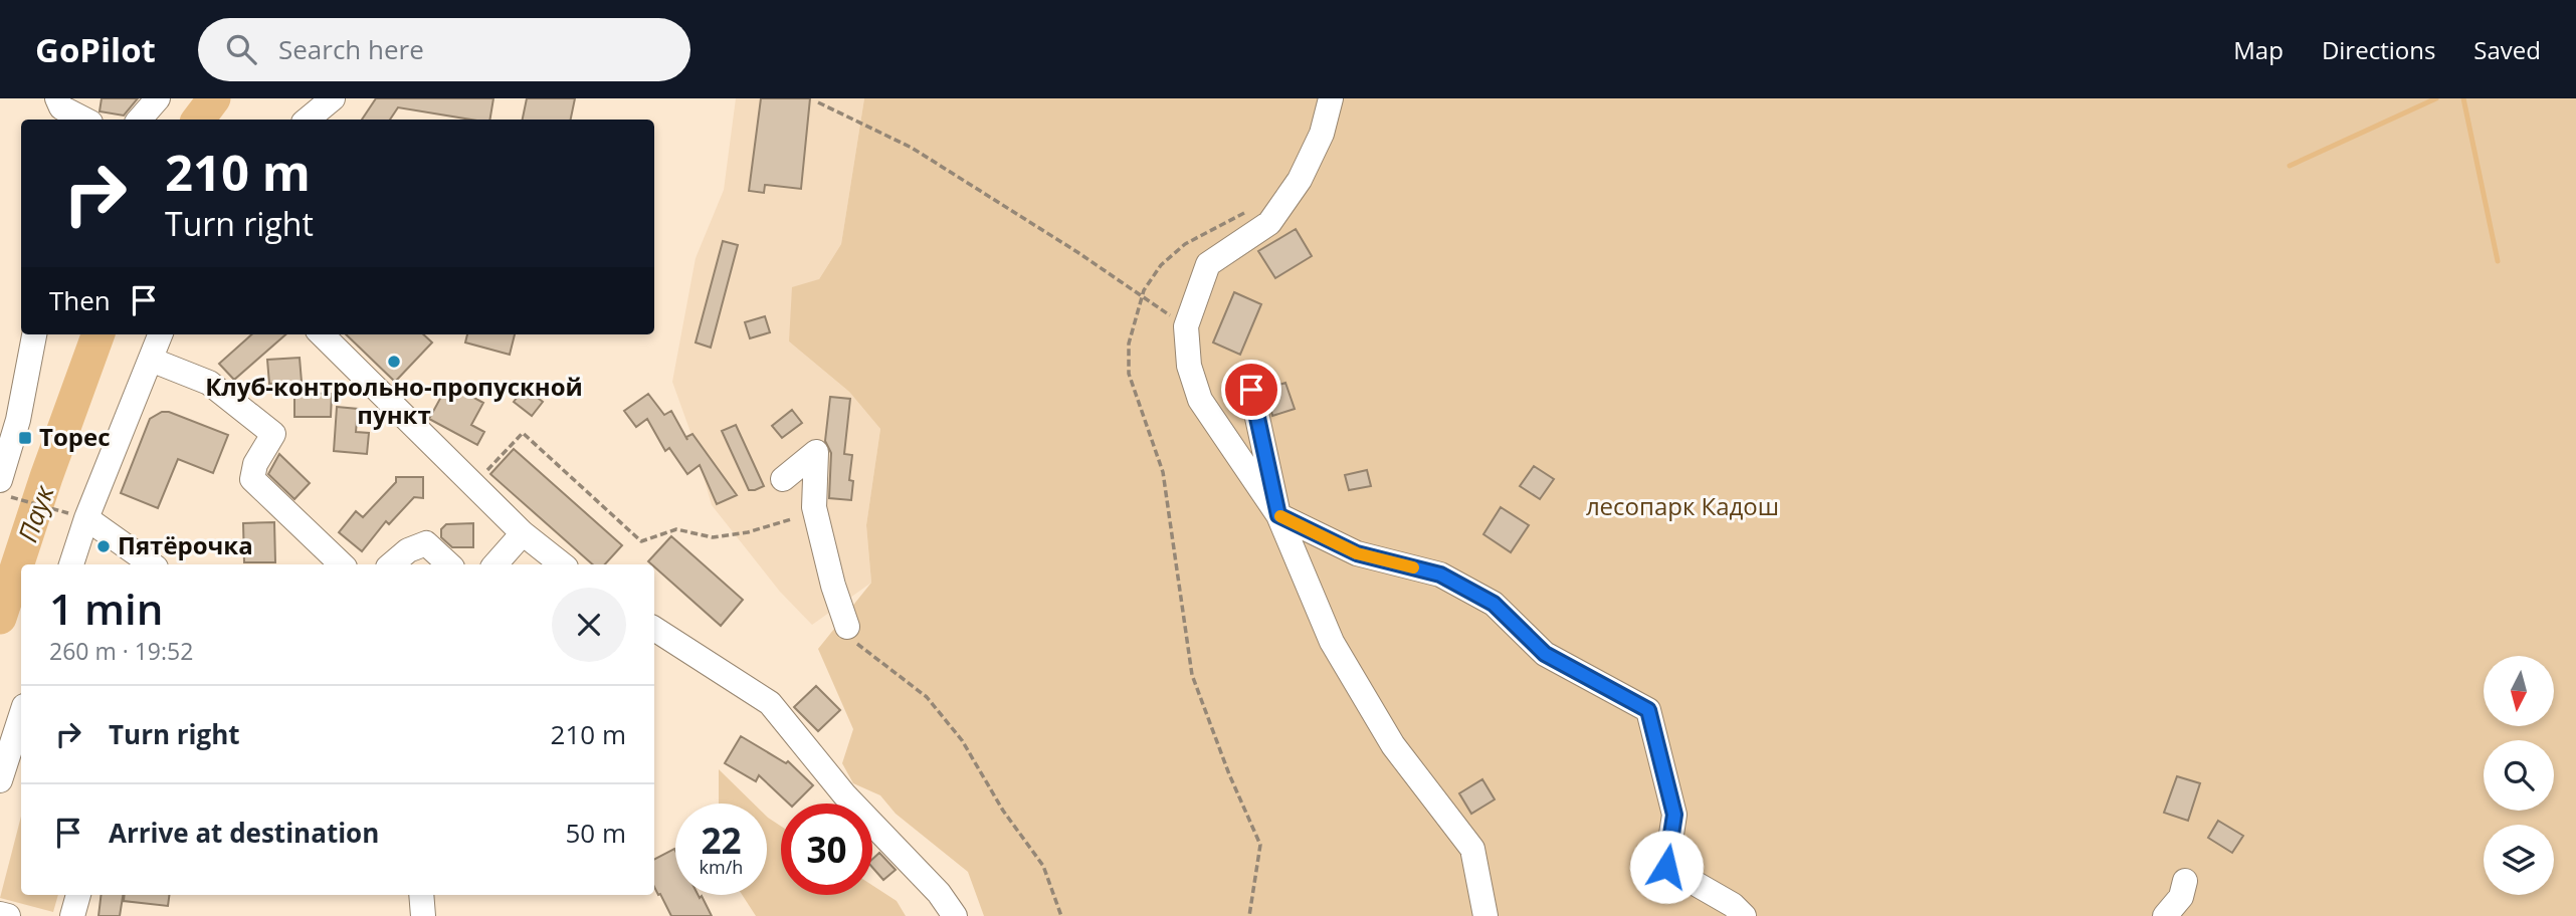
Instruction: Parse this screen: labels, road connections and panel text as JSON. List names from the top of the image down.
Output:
{
  "water": ["Паук"],
  "parks": ["лесопарк Кадош"],
  "places": {
    "other": ["Клуб-контрольно-пропускной пункт", "Пятёрочка"],
    "transit": ["Торес"]
  },
  "north": "bottom",
  "page": {
    "header": "GoPilot",
    "search": "Search here",
    "nav": ["Map", "Directions", "Saved"],
    "turn": ["210 m", "Turn right"],
    "then": "Then",
    "heading": ["1 min", "260 m · 19:52"],
    "list": [
      {
        "name": "Turn right",
        "value": "210 m"
      },
      {
        "name": "Arrive at destination",
        "value": "50 m"
      }
    ],
    "speed": "22 km/h",
    "limit": "30"
  }
}
